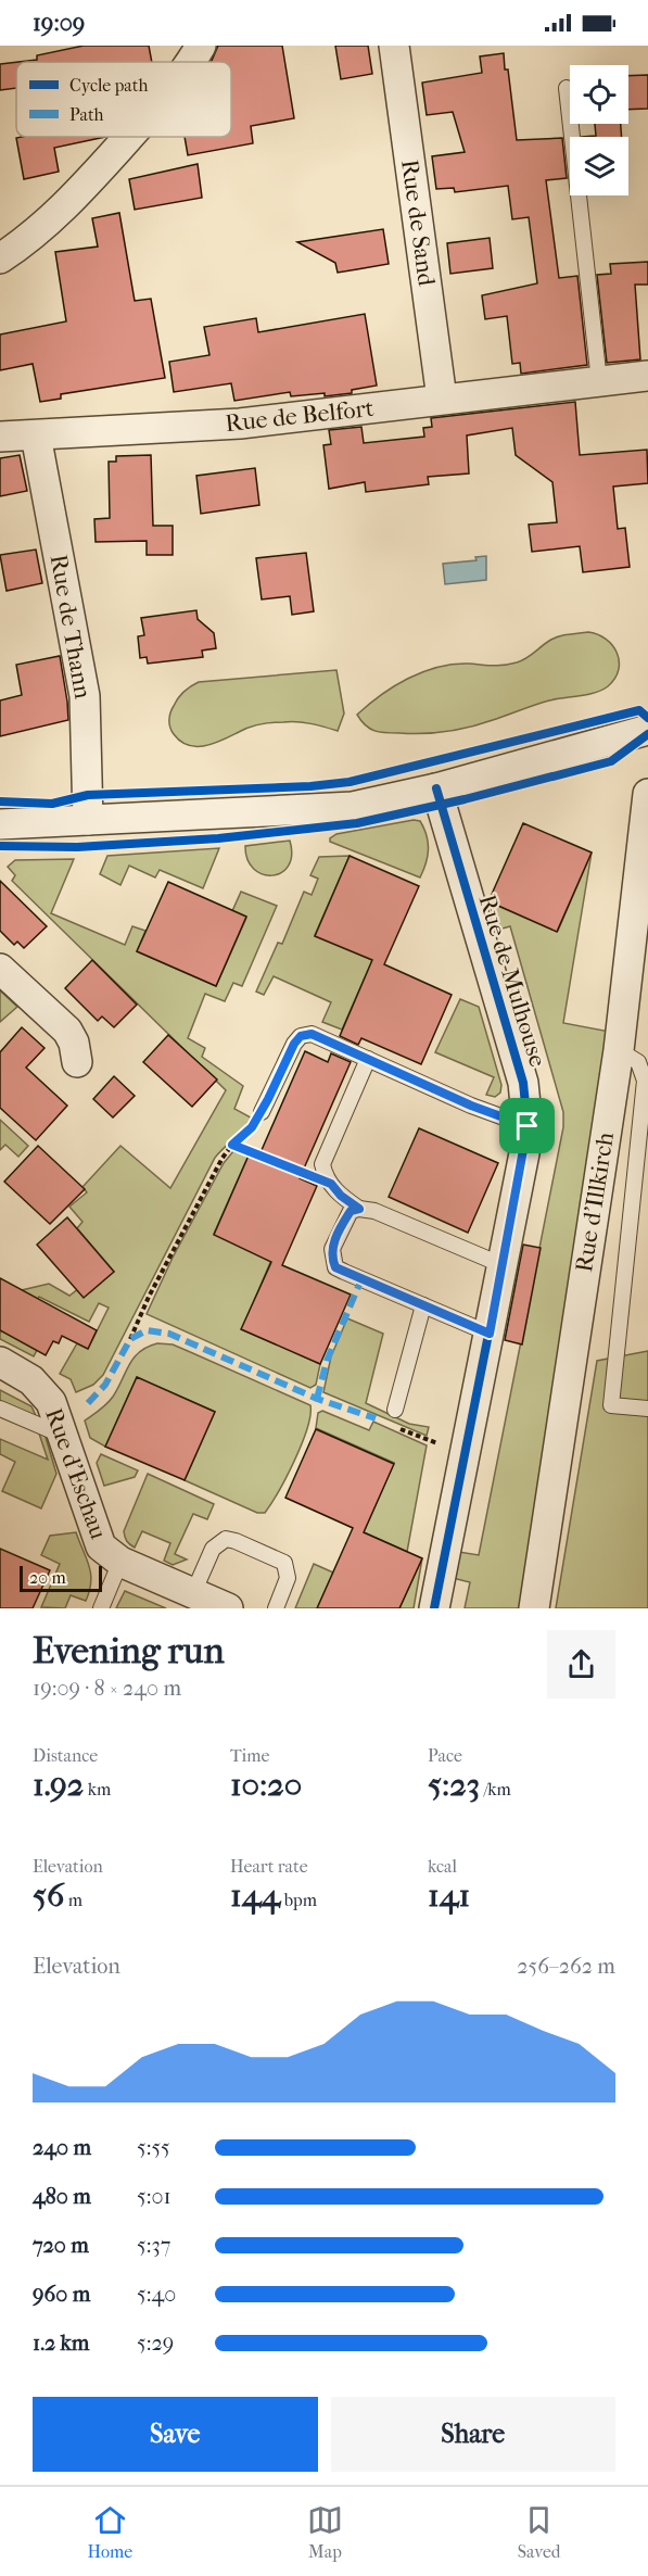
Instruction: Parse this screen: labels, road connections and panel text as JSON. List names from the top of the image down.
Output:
{
  "streets": {
    "street": [
      "Rue de Sand",
      "Rue de Belfort",
      "Rue de Thann",
      "Rue de Mulhouse",
      "Rue d'Illkirch",
      "Rue d'Eschau"
    ]
  },
  "crossings": [
    ["Rue de Sand", "Rue de Belfort"],
    ["Rue de Belfort", "Rue de Thann"]
  ],
  "legend": ["Cycle path", "Path"],
  "scale_bar": "20 m",
  "page": {
    "status": "19:09",
    "scale": "20 m",
    "heading": ["Evening run", "19:09 · 8 × 240 m"],
    "stats": [
      ["Distance", "1.92 km"],
      ["Time", "10:20"],
      ["Pace", "5:23 /km"],
      ["Elevation", "56 m"],
      ["Heart rate", "144 bpm"],
      ["kcal", "141"]
    ],
    "chart": ["Elevation", "256–262 m"],
    "list": [
      {
        "name": "240 m",
        "note": "5:55"
      },
      {
        "name": "480 m",
        "note": "5:01"
      },
      {
        "name": "720 m",
        "note": "5:37"
      },
      {
        "name": "960 m",
        "note": "5:40"
      },
      {
        "name": "1.2 km",
        "note": "5:29"
      }
    ],
    "buttons": ["Save", "Share"],
    "tabs": ["Home", "Map", "Saved"]
  }
}
